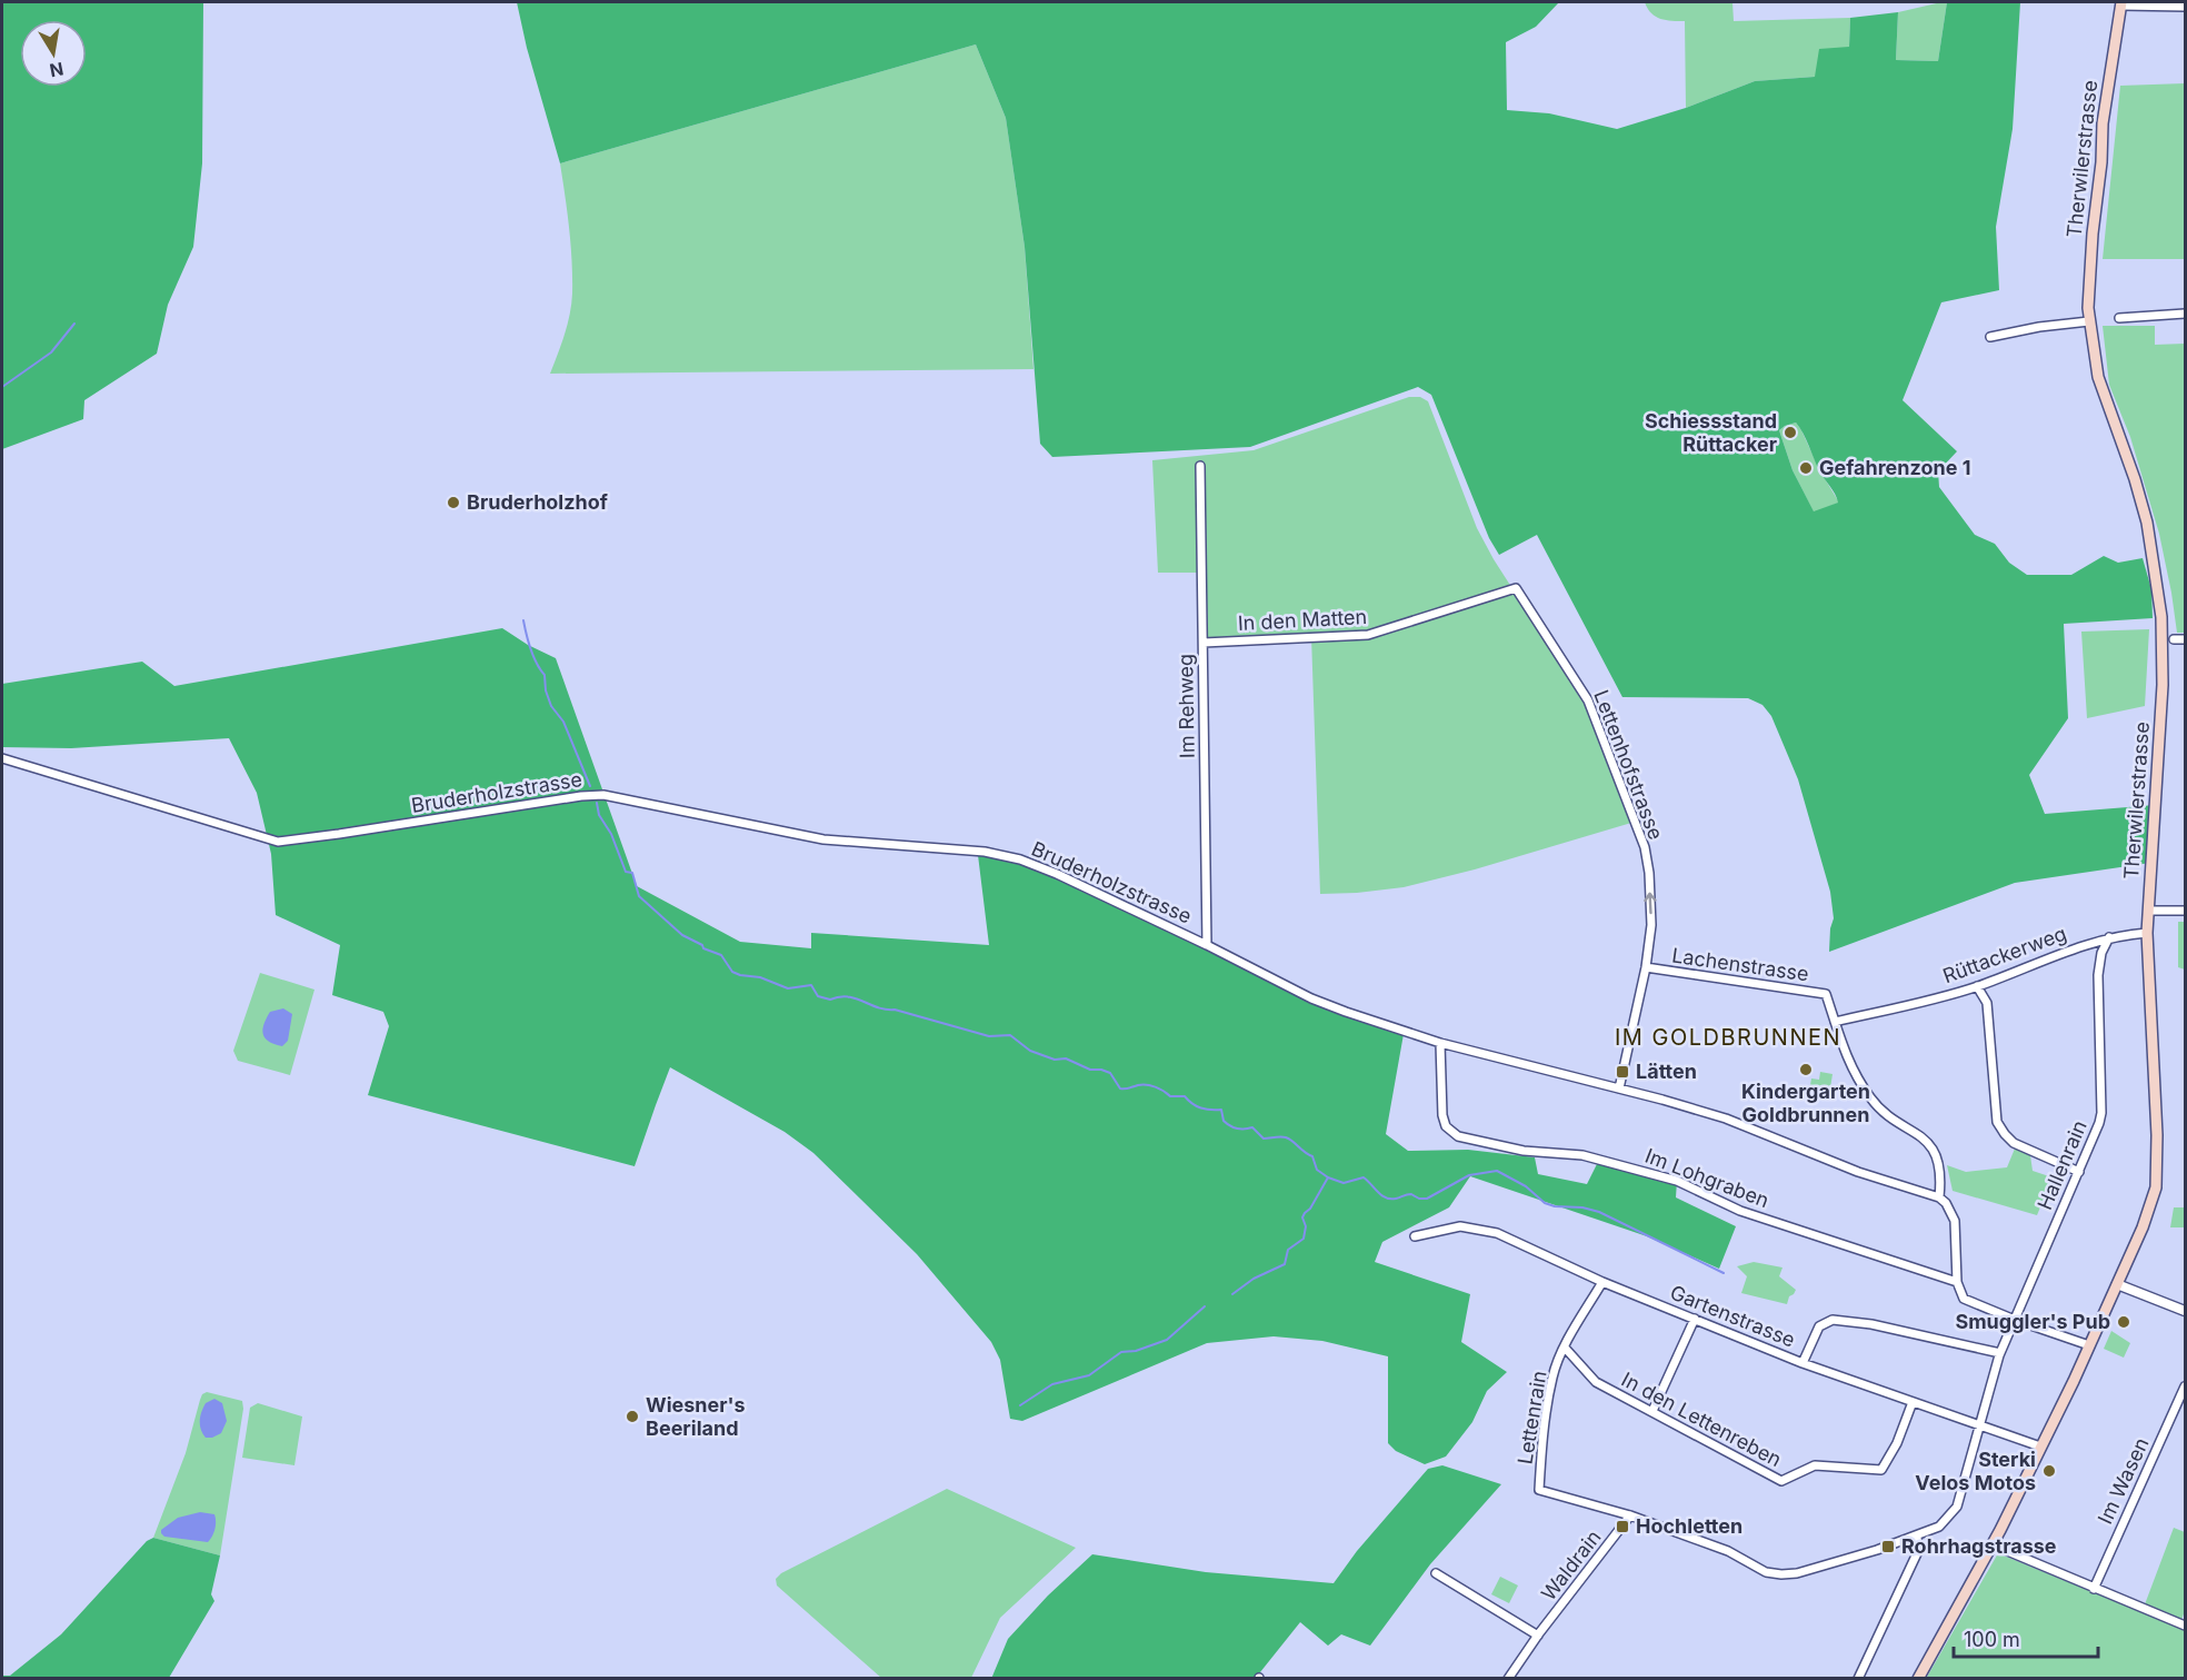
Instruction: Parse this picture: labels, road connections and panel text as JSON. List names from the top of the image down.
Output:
{
  "streets": {
    "main road": ["Therwilerstrasse"],
    "street": [
      "In den Matten",
      "Im Rehweg",
      "Lettenhofstrasse",
      "Bruderholzstrasse",
      "Rüttackerweg",
      "Lachenstrasse",
      "Hallenrain",
      "Im Lohgraben",
      "Gartenstrasse",
      "Lettenrain",
      "In den Lettenreben",
      "Im Wasen",
      "Waldrain"
    ]
  },
  "crossings": [
    ["Therwilerstrasse", "Rüttackerweg"],
    ["Therwilerstrasse", "Gartenstrasse"],
    ["In den Matten", "Im Rehweg"],
    ["In den Matten", "Lettenhofstrasse"],
    ["Im Rehweg", "Bruderholzstrasse"],
    ["Lettenhofstrasse", "Bruderholzstrasse"],
    ["Lettenhofstrasse", "Lachenstrasse"],
    ["Bruderholzstrasse", "Lachenstrasse"],
    ["Bruderholzstrasse", "Im Lohgraben"],
    ["Rüttackerweg", "Lachenstrasse"],
    ["Rüttackerweg", "Hallenrain"],
    ["Hallenrain", "Gartenstrasse"],
    ["Hallenrain", "Lettenrain"],
    ["Hallenrain", "Waldrain"],
    ["Gartenstrasse", "Lettenrain"],
    ["Gartenstrasse", "In den Lettenreben"],
    ["Lettenrain", "In den Lettenreben"]
  ],
  "one_way": ["Lettenhofstrasse"],
  "districts": ["IM GOLDBRUNNEN"],
  "places": {
    "other": [
      "Schiessstand Rüttacker",
      "Gefahrenzone 1",
      "Bruderholzhof",
      "Kindergarten Goldbrunnen",
      "Smuggler's Pub",
      "Wiesner's Beeriland",
      "Sterki Velos Motos"
    ],
    "transit": ["Lätten", "Hochletten", "Rohrhagstrasse"]
  },
  "scale_bar": "100 m",
  "north": "bottom"
}
